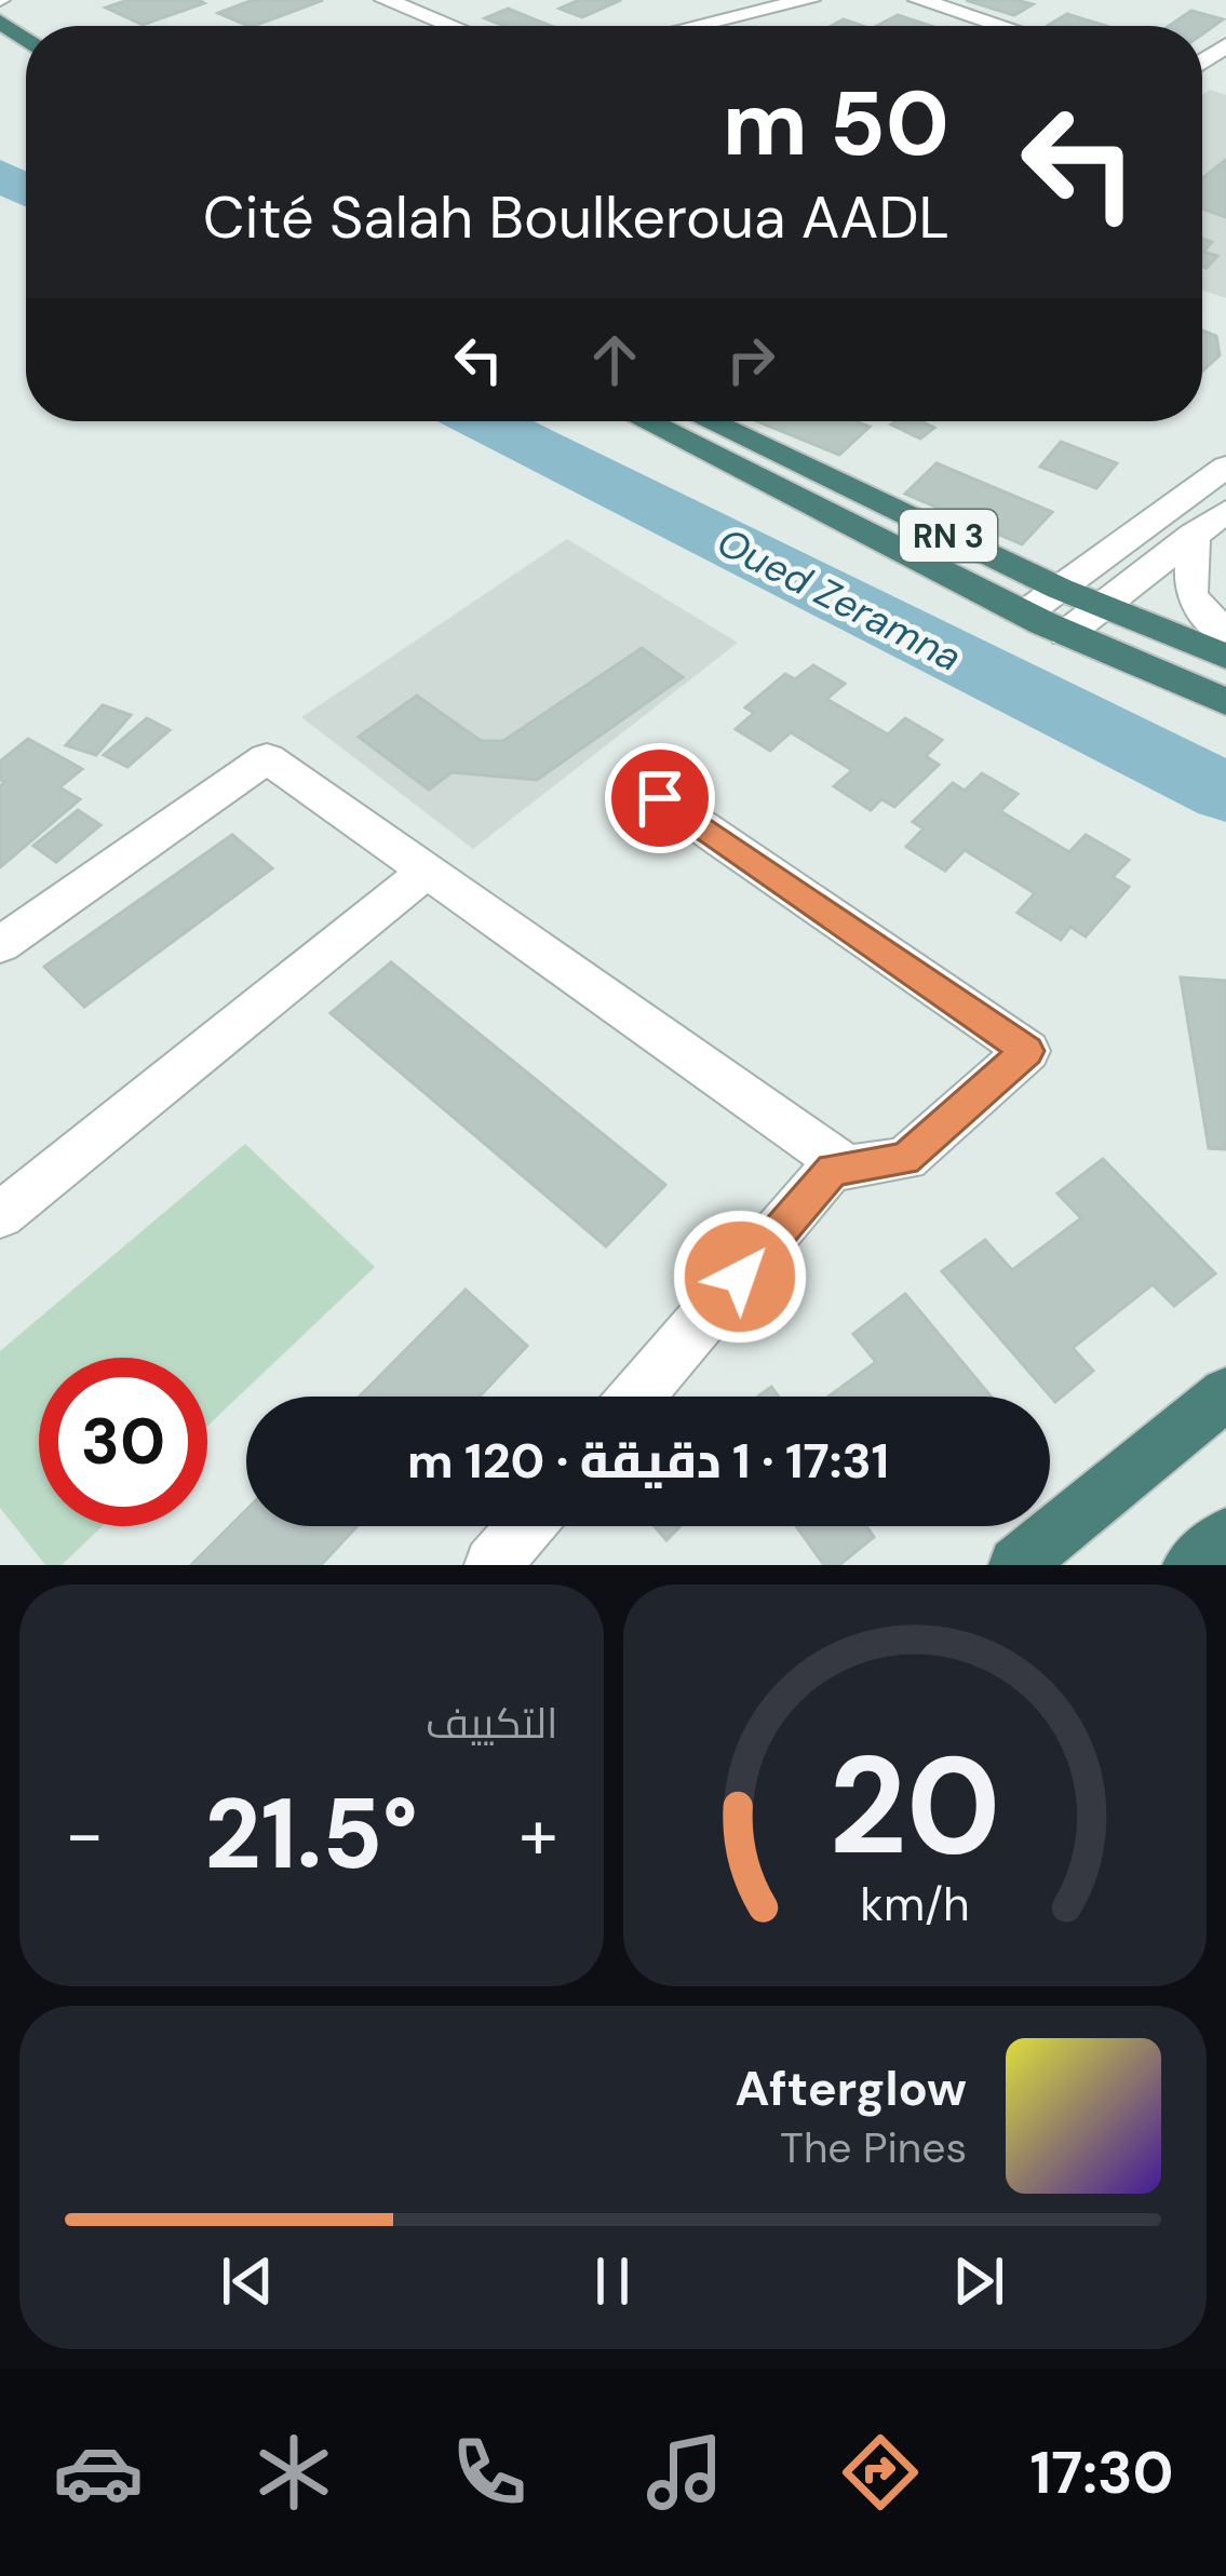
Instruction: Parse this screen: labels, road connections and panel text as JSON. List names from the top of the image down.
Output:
{
  "streets": {
    "highway": ["RN 3"]
  },
  "water": ["Oued Zeramna"],
  "page": {
    "turn": ["50 m", "Cité Salah Boulkeroua AADL"],
    "limit": "30",
    "trip": "17:31 · 1 دقيقة · 120 m",
    "tile": "التكييف",
    "heat": ["−", "21.5°", "+"],
    "song": ["Afterglow", "The Pines"],
    "tabs": "17:30",
    "gauge": ["20", "km/h"]
  }
}
